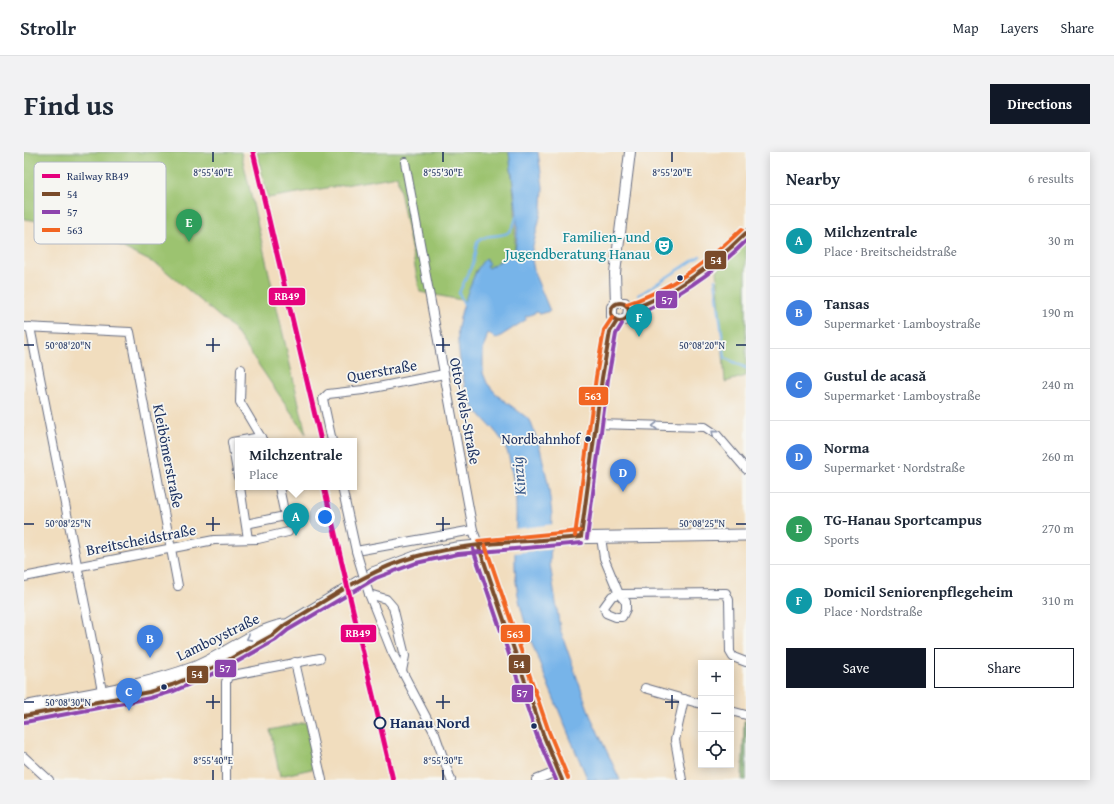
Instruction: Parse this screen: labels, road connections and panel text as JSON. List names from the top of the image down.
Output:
{
  "streets": {
    "main road": ["Lamboystraße"],
    "street": [
      "Querstraße",
      "Otto-Wels-Straße",
      "Kleibömerstraße",
      "Breitscheidstraße"
    ]
  },
  "crossings": [
    ["Querstraße", "Otto-Wels-Straße"],
    ["Otto-Wels-Straße", "Lamboystraße"],
    ["Kleibömerstraße", "Breitscheidstraße"]
  ],
  "water": ["Kinzig"],
  "places": {
    "theatre": ["Familien- und Jugendberatung Hanau"],
    "other": ["Nordbahnhof", "Hanau Nord"]
  },
  "lines": [
    "rail line RB49",
    "transit line 563",
    "transit line 54",
    "transit line 57"
  ],
  "legend": [
    "Railway RB49",
    "54",
    "57",
    "563"
  ],
  "page": {
    "header": "Strollr",
    "nav": ["Map", "Layers", "Share"],
    "title": "Find us",
    "buttons": [
      "Directions",
      ["Save", "Share"]
    ],
    "heading": ["Nearby", "6 results"],
    "list": [
      {
        "mark": "A",
        "name": "Milchzentrale",
        "note": "Place · Breitscheidstraße",
        "value": "30 m"
      },
      {
        "mark": "B",
        "name": "Tansas",
        "note": "Supermarket · Lamboystraße",
        "value": "190 m"
      },
      {
        "mark": "C",
        "name": "Gustul de acasă",
        "note": "Supermarket · Lamboystraße",
        "value": "240 m"
      },
      {
        "mark": "D",
        "name": "Norma",
        "note": "Supermarket · Nordstraße",
        "value": "260 m"
      },
      {
        "mark": "E",
        "name": "TG-Hanau Sportcampus",
        "note": "Sports",
        "value": "270 m"
      },
      {
        "mark": "F",
        "name": "Domicil Seniorenpflegeheim",
        "note": "Place · Nordstraße",
        "value": "310 m"
      }
    ],
    "pins": [
      "E",
      "F",
      "D",
      "A",
      "B",
      "C"
    ],
    "popup": ["Milchzentrale", "Place"],
    "map_buttons": ["+", "−"]
  },
  "coordinates": [
    "8°55'40\"E",
    "8°55'30\"E",
    "8°55'20\"E",
    "50°08'20\"N",
    "50°08'25\"N",
    "50°08'30\"N"
  ]
}
